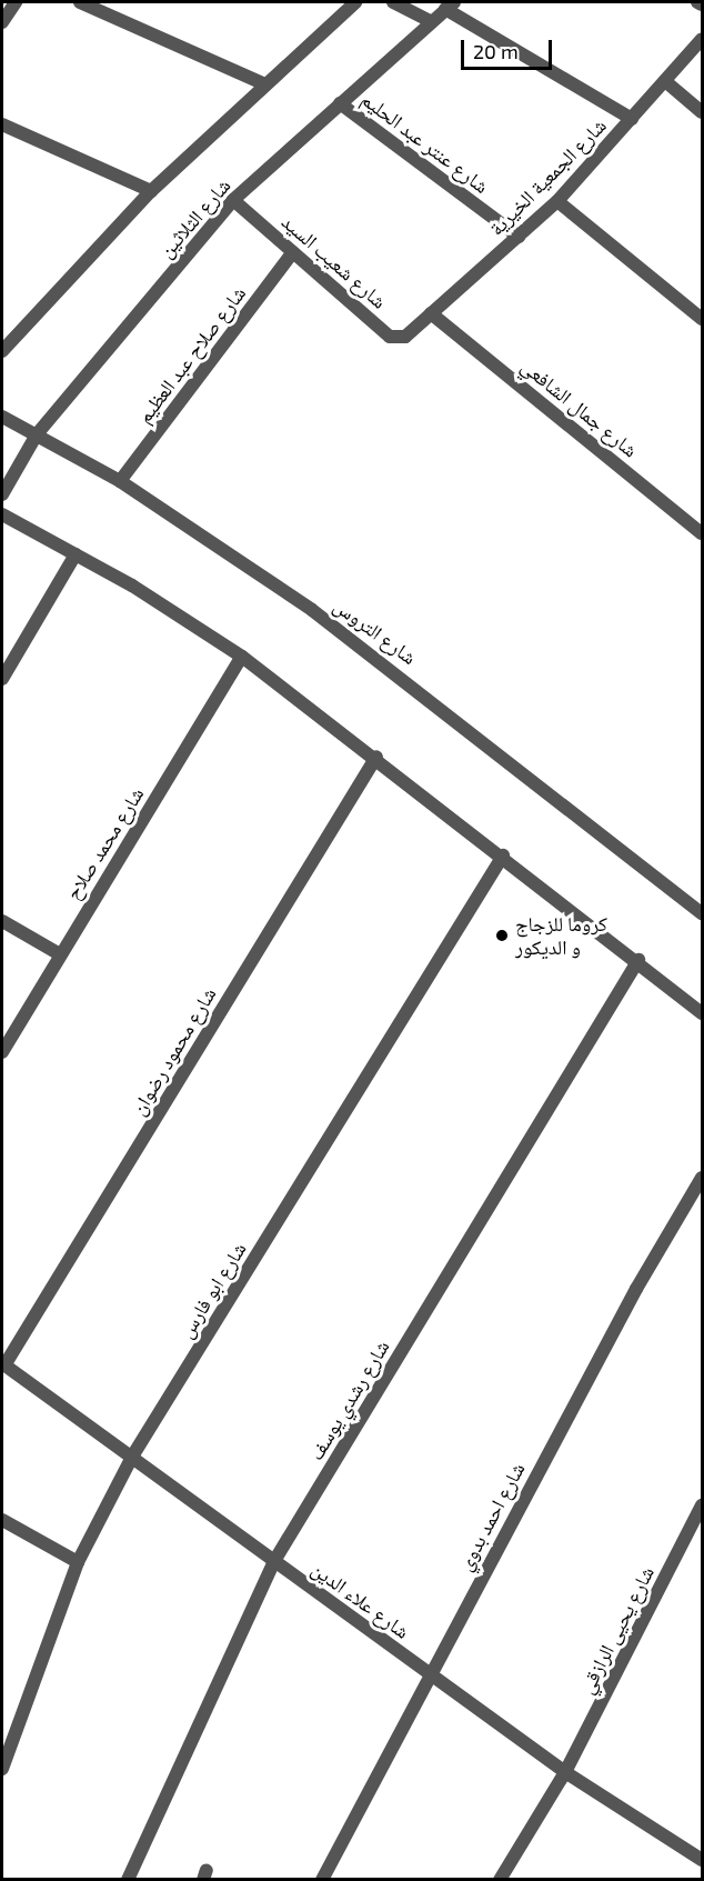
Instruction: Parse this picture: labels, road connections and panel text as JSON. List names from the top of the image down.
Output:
{
  "streets": {
    "street": [
      "شارع عنتر عبد الحليم",
      "شارع الجمعية الخيرية",
      "شارع الثلاثين",
      "شارع شعيب السيد",
      "شارع صلاح عبد العظيم",
      "شارع جمال الشافعي",
      "شارع التروس",
      "شارع محمد صلاح",
      "شارع محمود رضوان",
      "شارع ابو فارس",
      "شارع رشدي يوسف",
      "شارع احمد بدوي",
      "شارع علاء الدين",
      "شارع يحيى الرازقي"
    ]
  },
  "crossings": [
    ["شارع عنتر عبد الحليم", "شارع الجمعية الخيرية"],
    ["شارع عنتر عبد الحليم", "شارع الثلاثين"],
    ["شارع الجمعية الخيرية", "شارع شعيب السيد"],
    ["شارع الجمعية الخيرية", "شارع جمال الشافعي"],
    ["شارع الثلاثين", "شارع شعيب السيد"],
    ["شارع الثلاثين", "شارع التروس"],
    ["شارع شعيب السيد", "شارع صلاح عبد العظيم"],
    ["شارع صلاح عبد العظيم", "شارع التروس"],
    ["شارع محمود رضوان", "شارع علاء الدين"],
    ["شارع ابو فارس", "شارع علاء الدين"],
    ["شارع رشدي يوسف", "شارع علاء الدين"],
    ["شارع احمد بدوي", "شارع علاء الدين"],
    ["شارع علاء الدين", "شارع يحيى الرازقي"]
  ],
  "places": ["كروما للزجاج و الديكور"],
  "scale_bar": "20 m"
}
